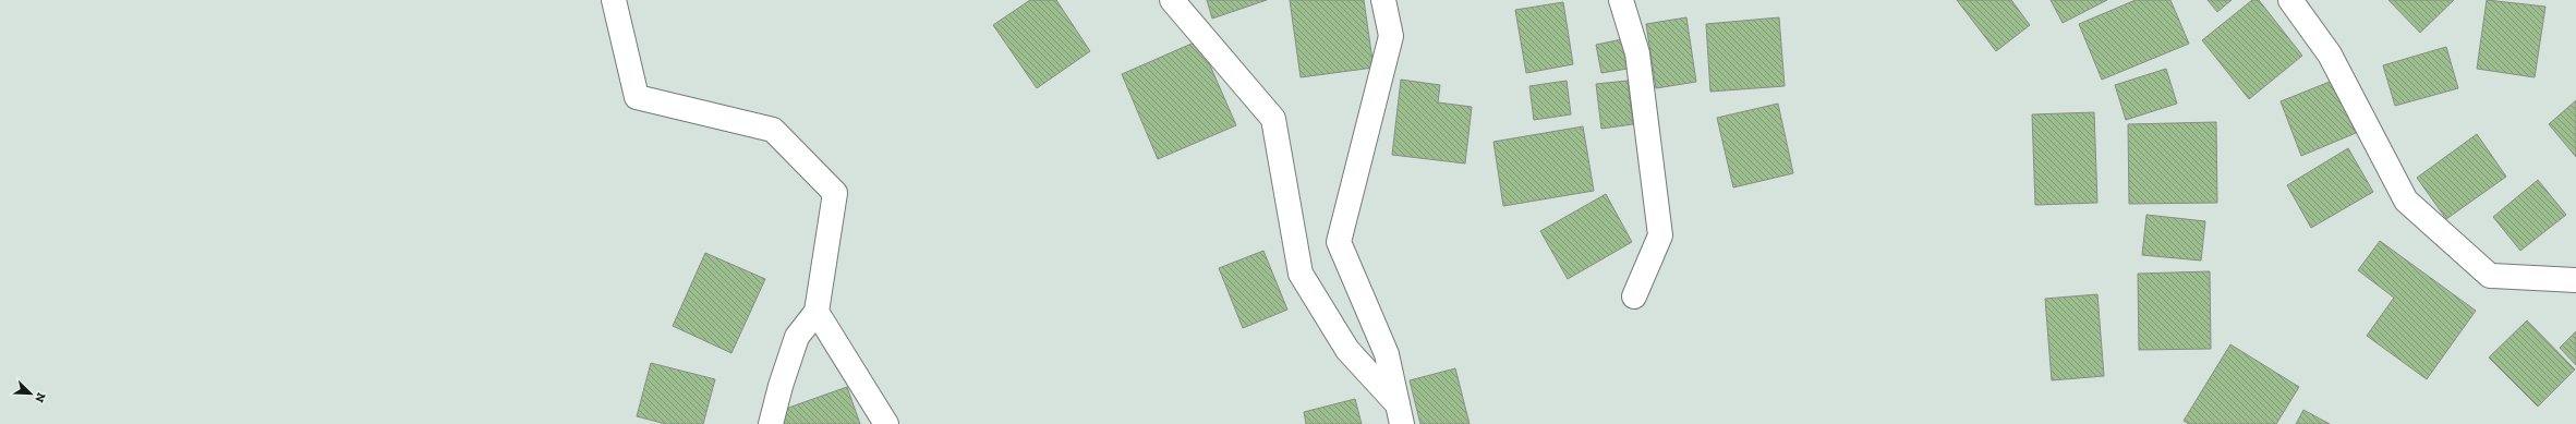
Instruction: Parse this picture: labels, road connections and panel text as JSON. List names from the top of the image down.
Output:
{
  "north": "bottom right"
}
